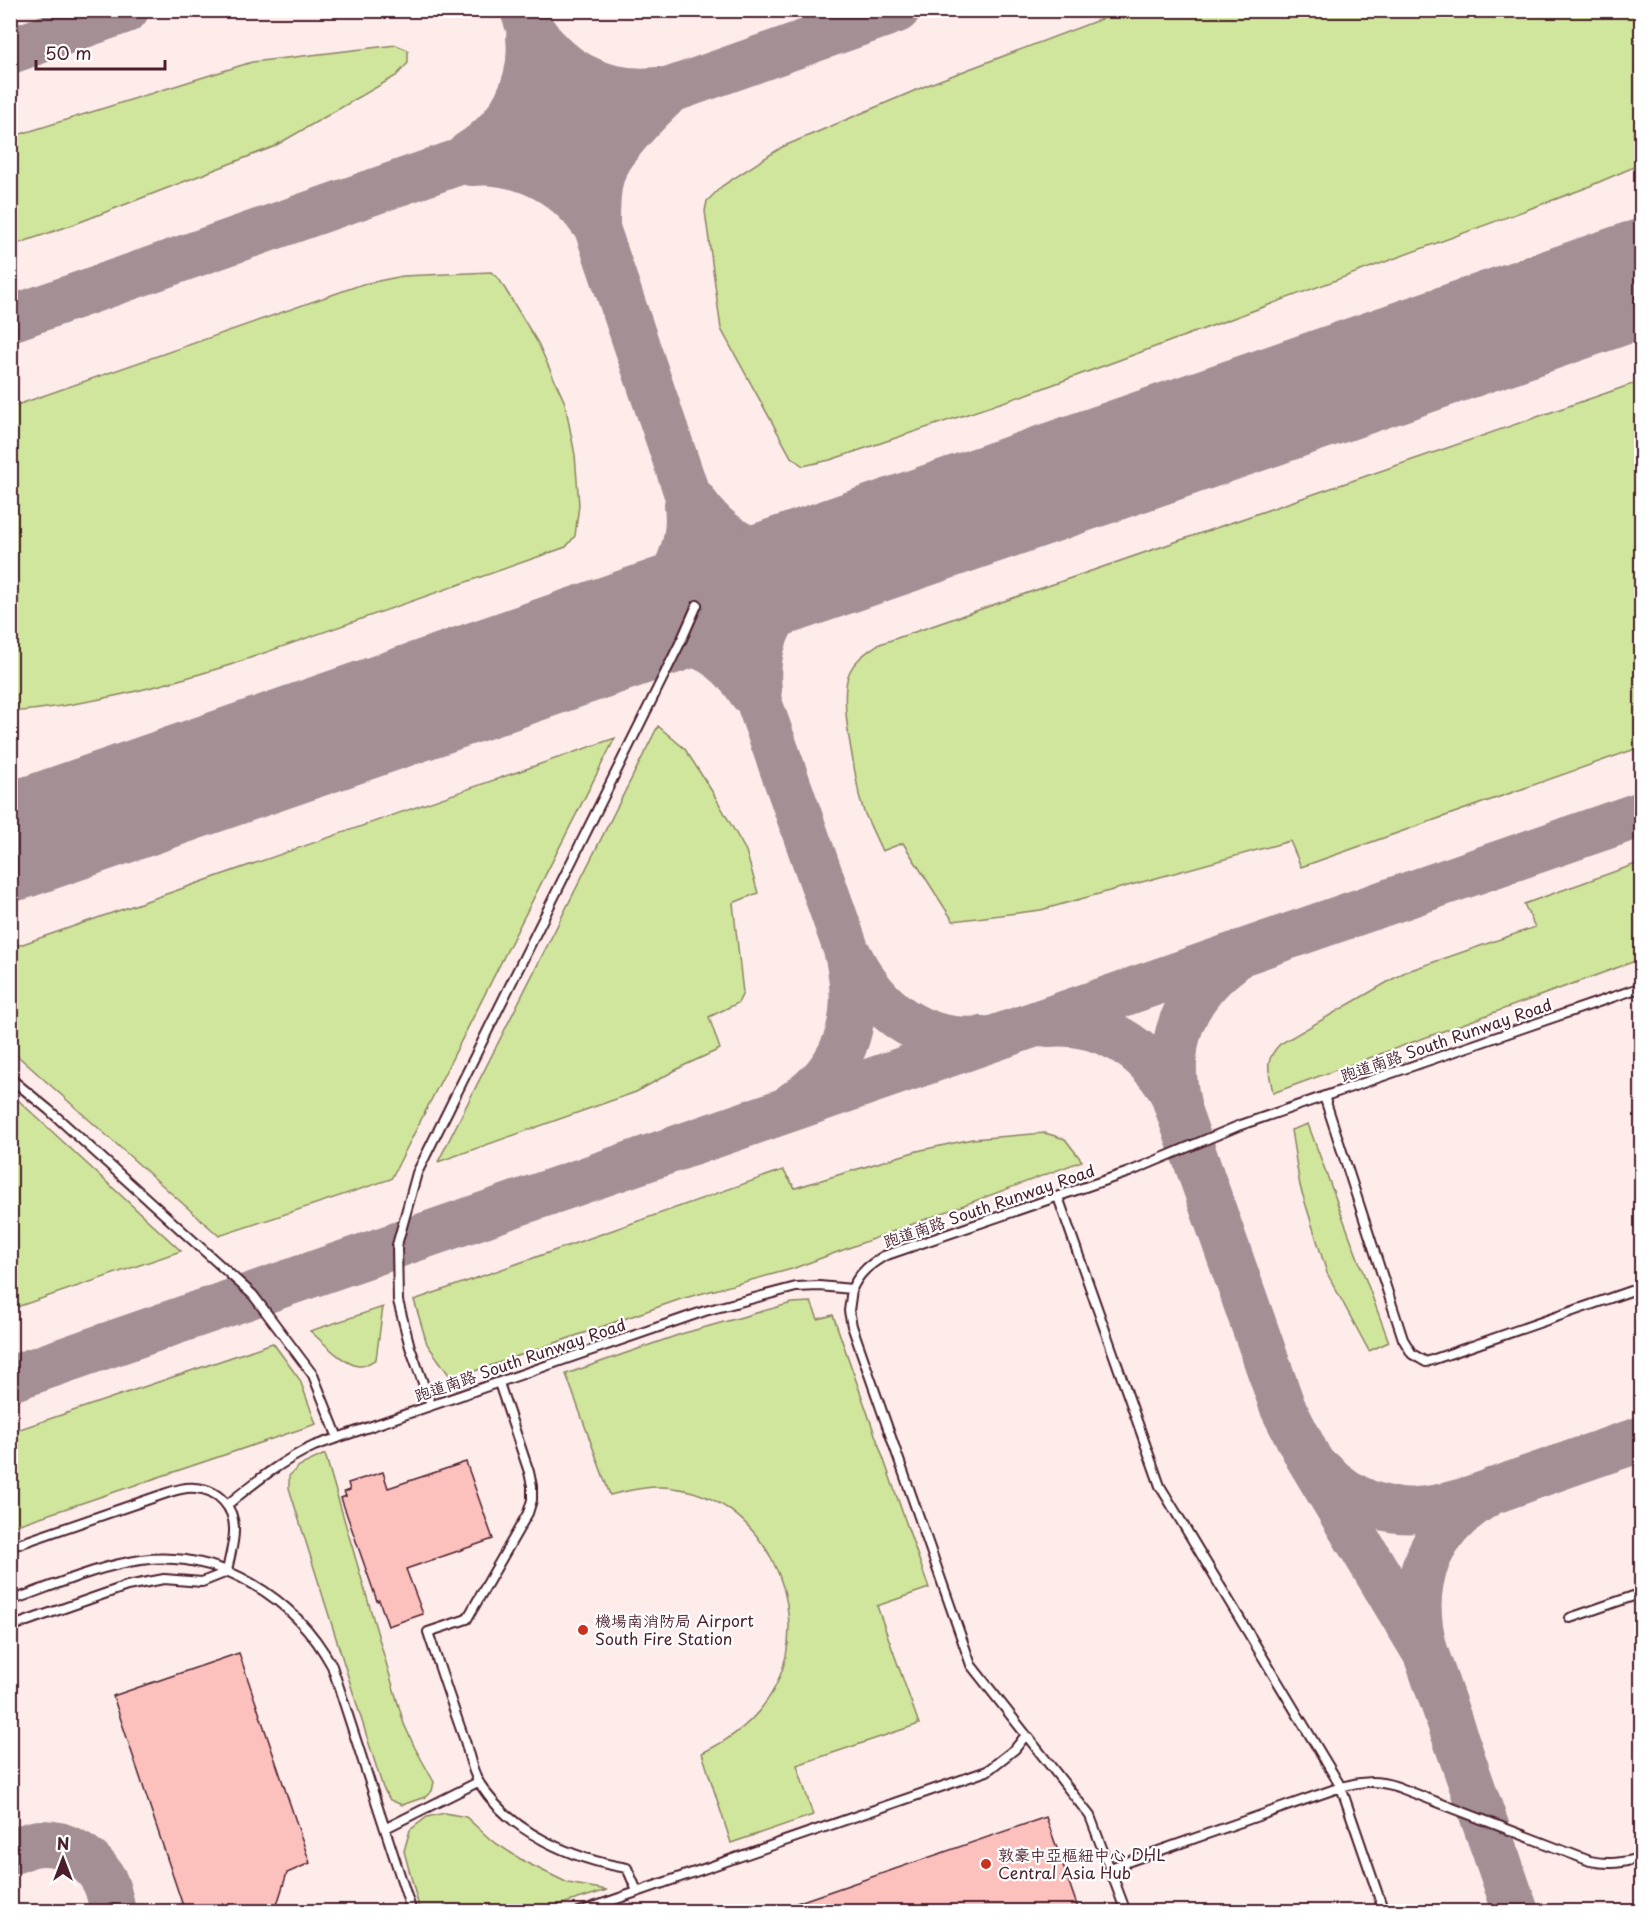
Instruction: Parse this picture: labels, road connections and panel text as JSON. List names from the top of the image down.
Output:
{
  "streets": {
    "lane": ["跑道南路 South Runway Road"]
  },
  "places": ["機場南消防局 Airport South Fire Station", "敦豪中亞樞紐中心 DHL Central Asia Hub"],
  "scale_bar": "50 m",
  "north": "top"
}
